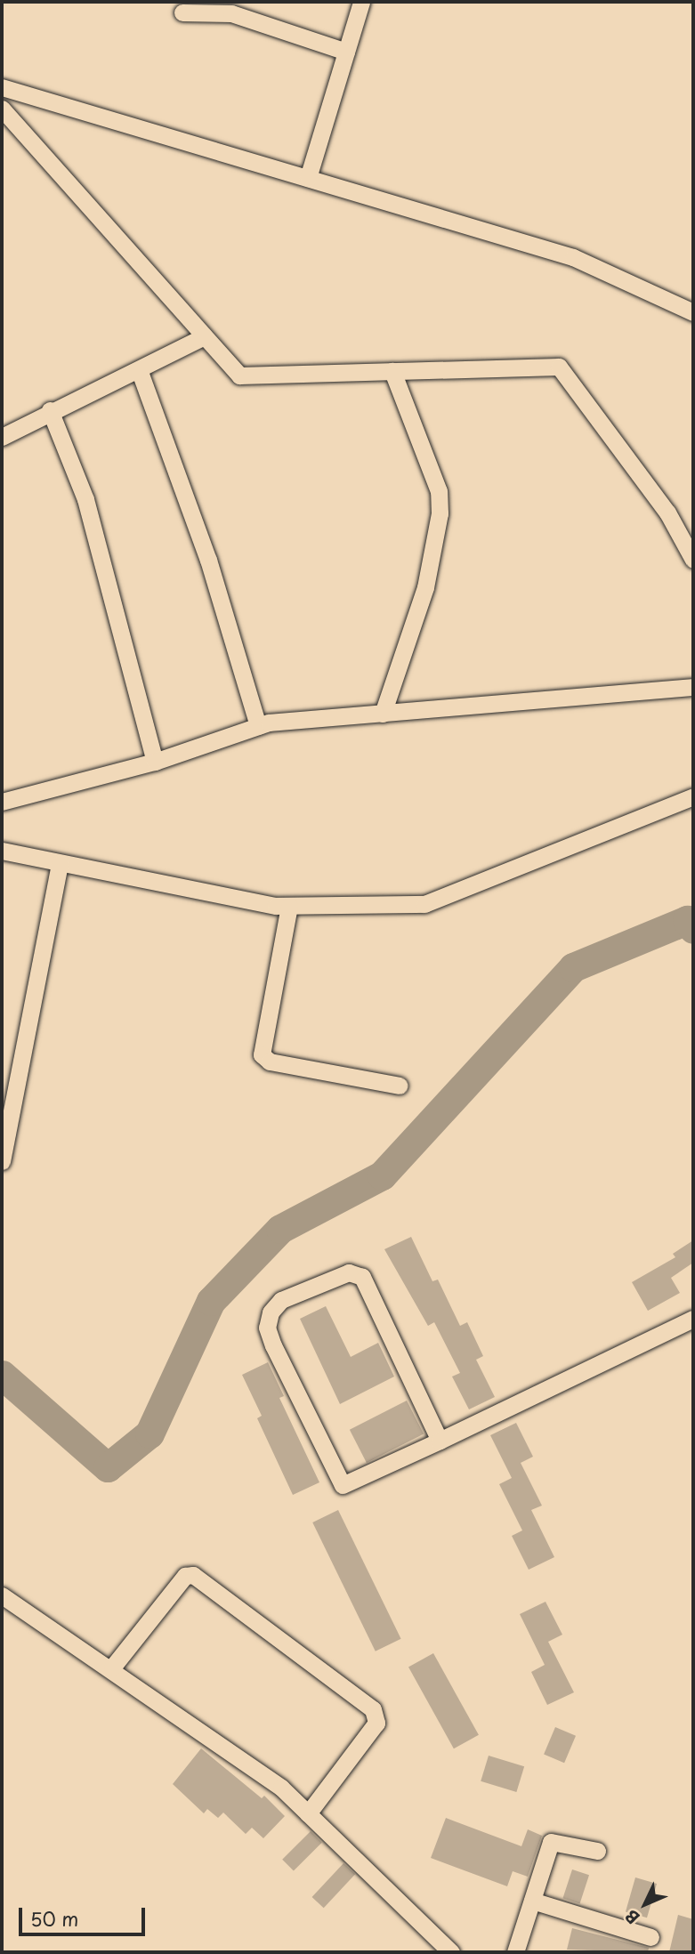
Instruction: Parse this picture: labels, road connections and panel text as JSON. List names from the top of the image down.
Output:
{
  "scale_bar": "50 m",
  "north": "bottom left"
}
